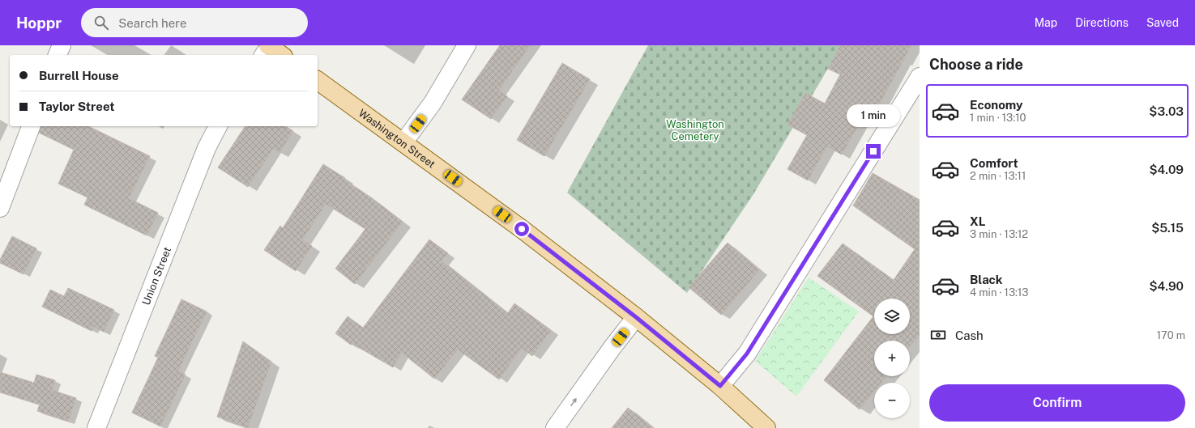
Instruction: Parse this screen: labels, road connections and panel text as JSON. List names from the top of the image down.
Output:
{
  "streets": {
    "main road": ["Washington Street"],
    "street": ["Union Street"]
  },
  "parks": ["Washington Cemetery"],
  "page": {
    "header": "Hoppr",
    "search": "Search here",
    "nav": ["Map", "Directions", "Saved"],
    "heading": "Choose a ride",
    "banner": ["Burrell House", "Taylor Street"],
    "list": [
      {
        "name": "Economy",
        "note": "1 min · 13:10",
        "value": "$3.03"
      },
      {
        "name": "Comfort",
        "note": "2 min · 13:11",
        "value": "$4.09"
      },
      {
        "name": "XL",
        "note": "3 min · 13:12",
        "value": "$5.15"
      },
      {
        "name": "Black",
        "note": "4 min · 13:13",
        "value": "$4.90"
      }
    ],
    "bubble": "1 min",
    "map_buttons": ["+", "−"],
    "pay": ["Cash", "170 m"],
    "buttons": "Confirm"
  }
}
